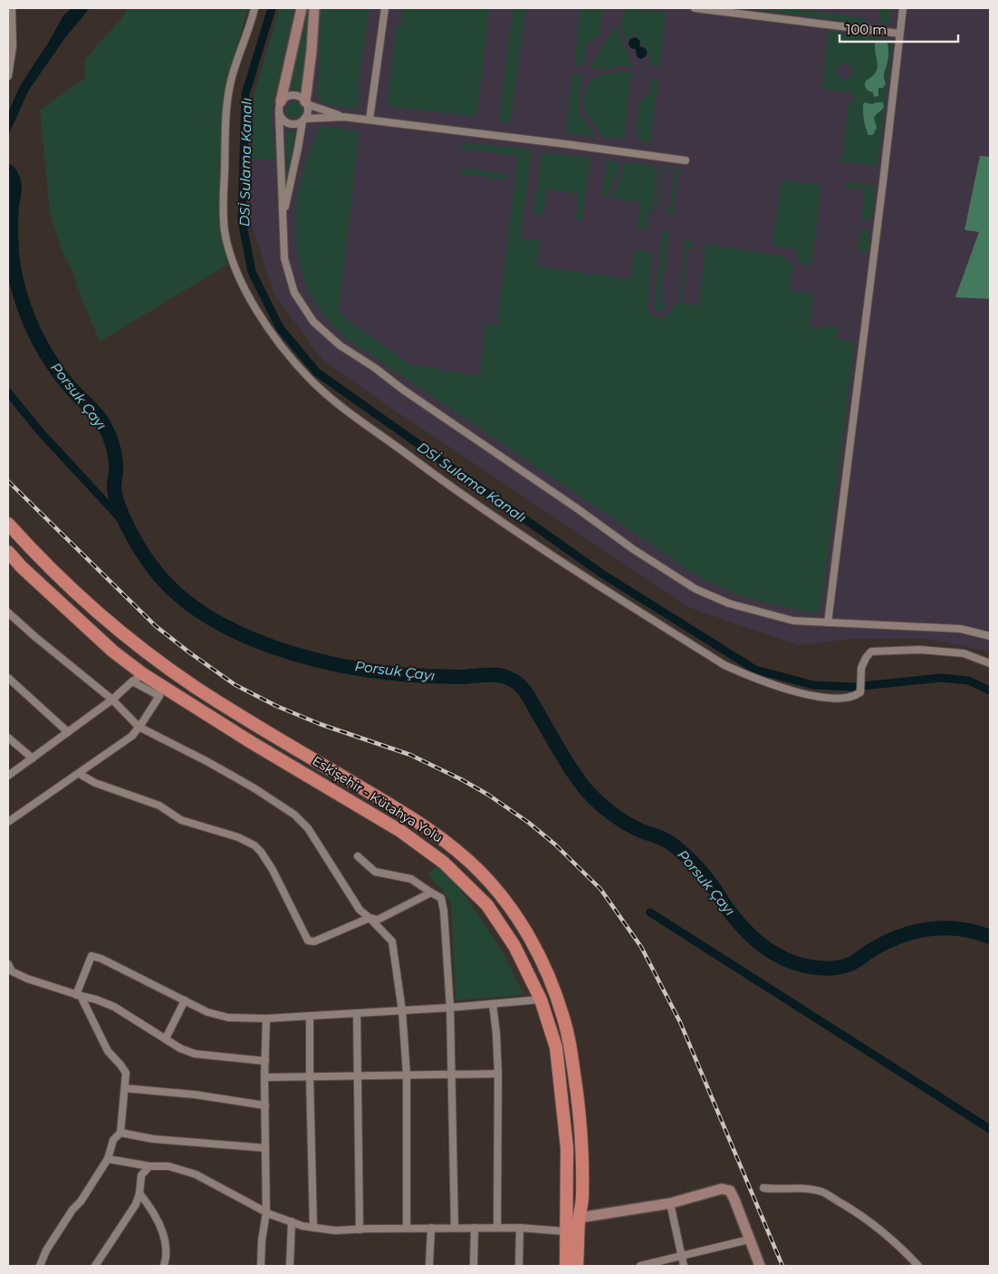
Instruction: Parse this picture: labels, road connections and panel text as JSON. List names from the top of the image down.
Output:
{
  "streets": {
    "highway": ["Eskişehir - Kütahya Yolu"]
  },
  "water": ["DSİ Sulama Kanalı", "Porsuk Çayı"],
  "scale_bar": "100 m"
}
